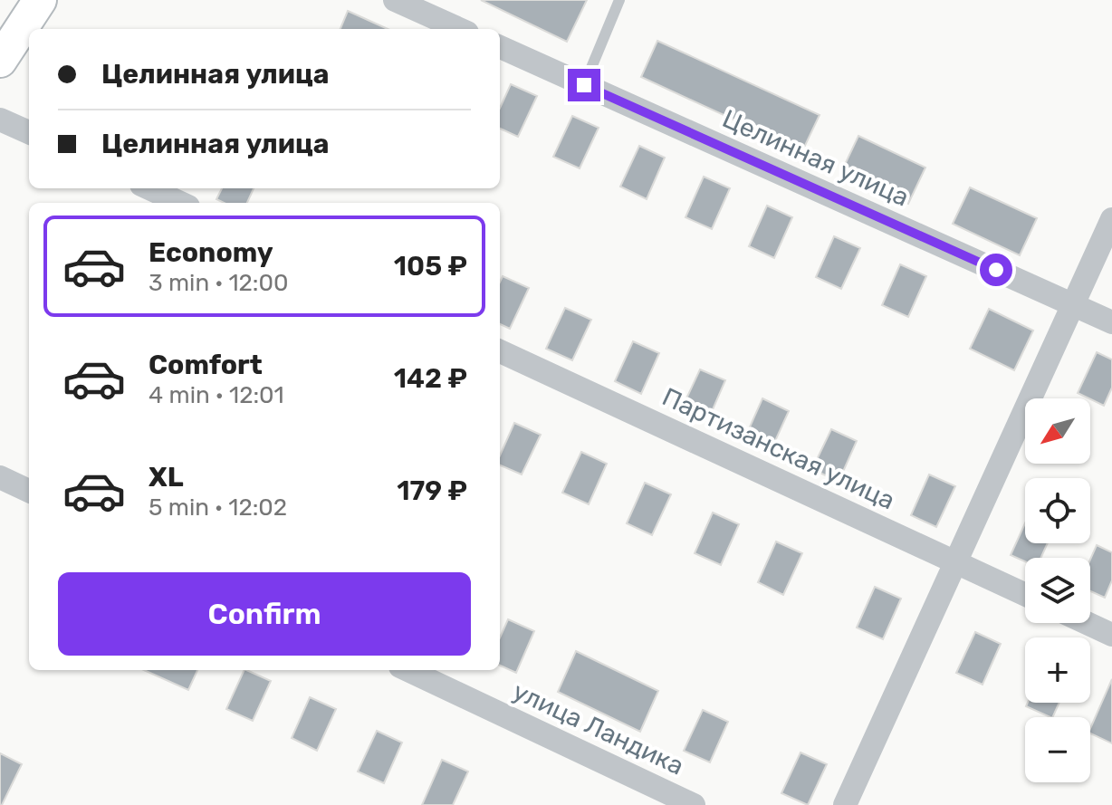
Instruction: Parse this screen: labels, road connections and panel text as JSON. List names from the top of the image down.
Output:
{
  "streets": {
    "street": ["Целинная улица", "Партизанская улица", "улица Ландика"]
  },
  "north": "bottom left",
  "page": {
    "banner": ["Целинная улица", "Целинная улица"],
    "list": [
      {
        "name": "Economy",
        "note": "3 min · 12:00",
        "value": "105 ₽"
      },
      {
        "name": "Comfort",
        "note": "4 min · 12:01",
        "value": "142 ₽"
      },
      {
        "name": "XL",
        "note": "5 min · 12:02",
        "value": "179 ₽"
      }
    ],
    "map_buttons": ["+", "−"],
    "buttons": "Confirm"
  }
}
